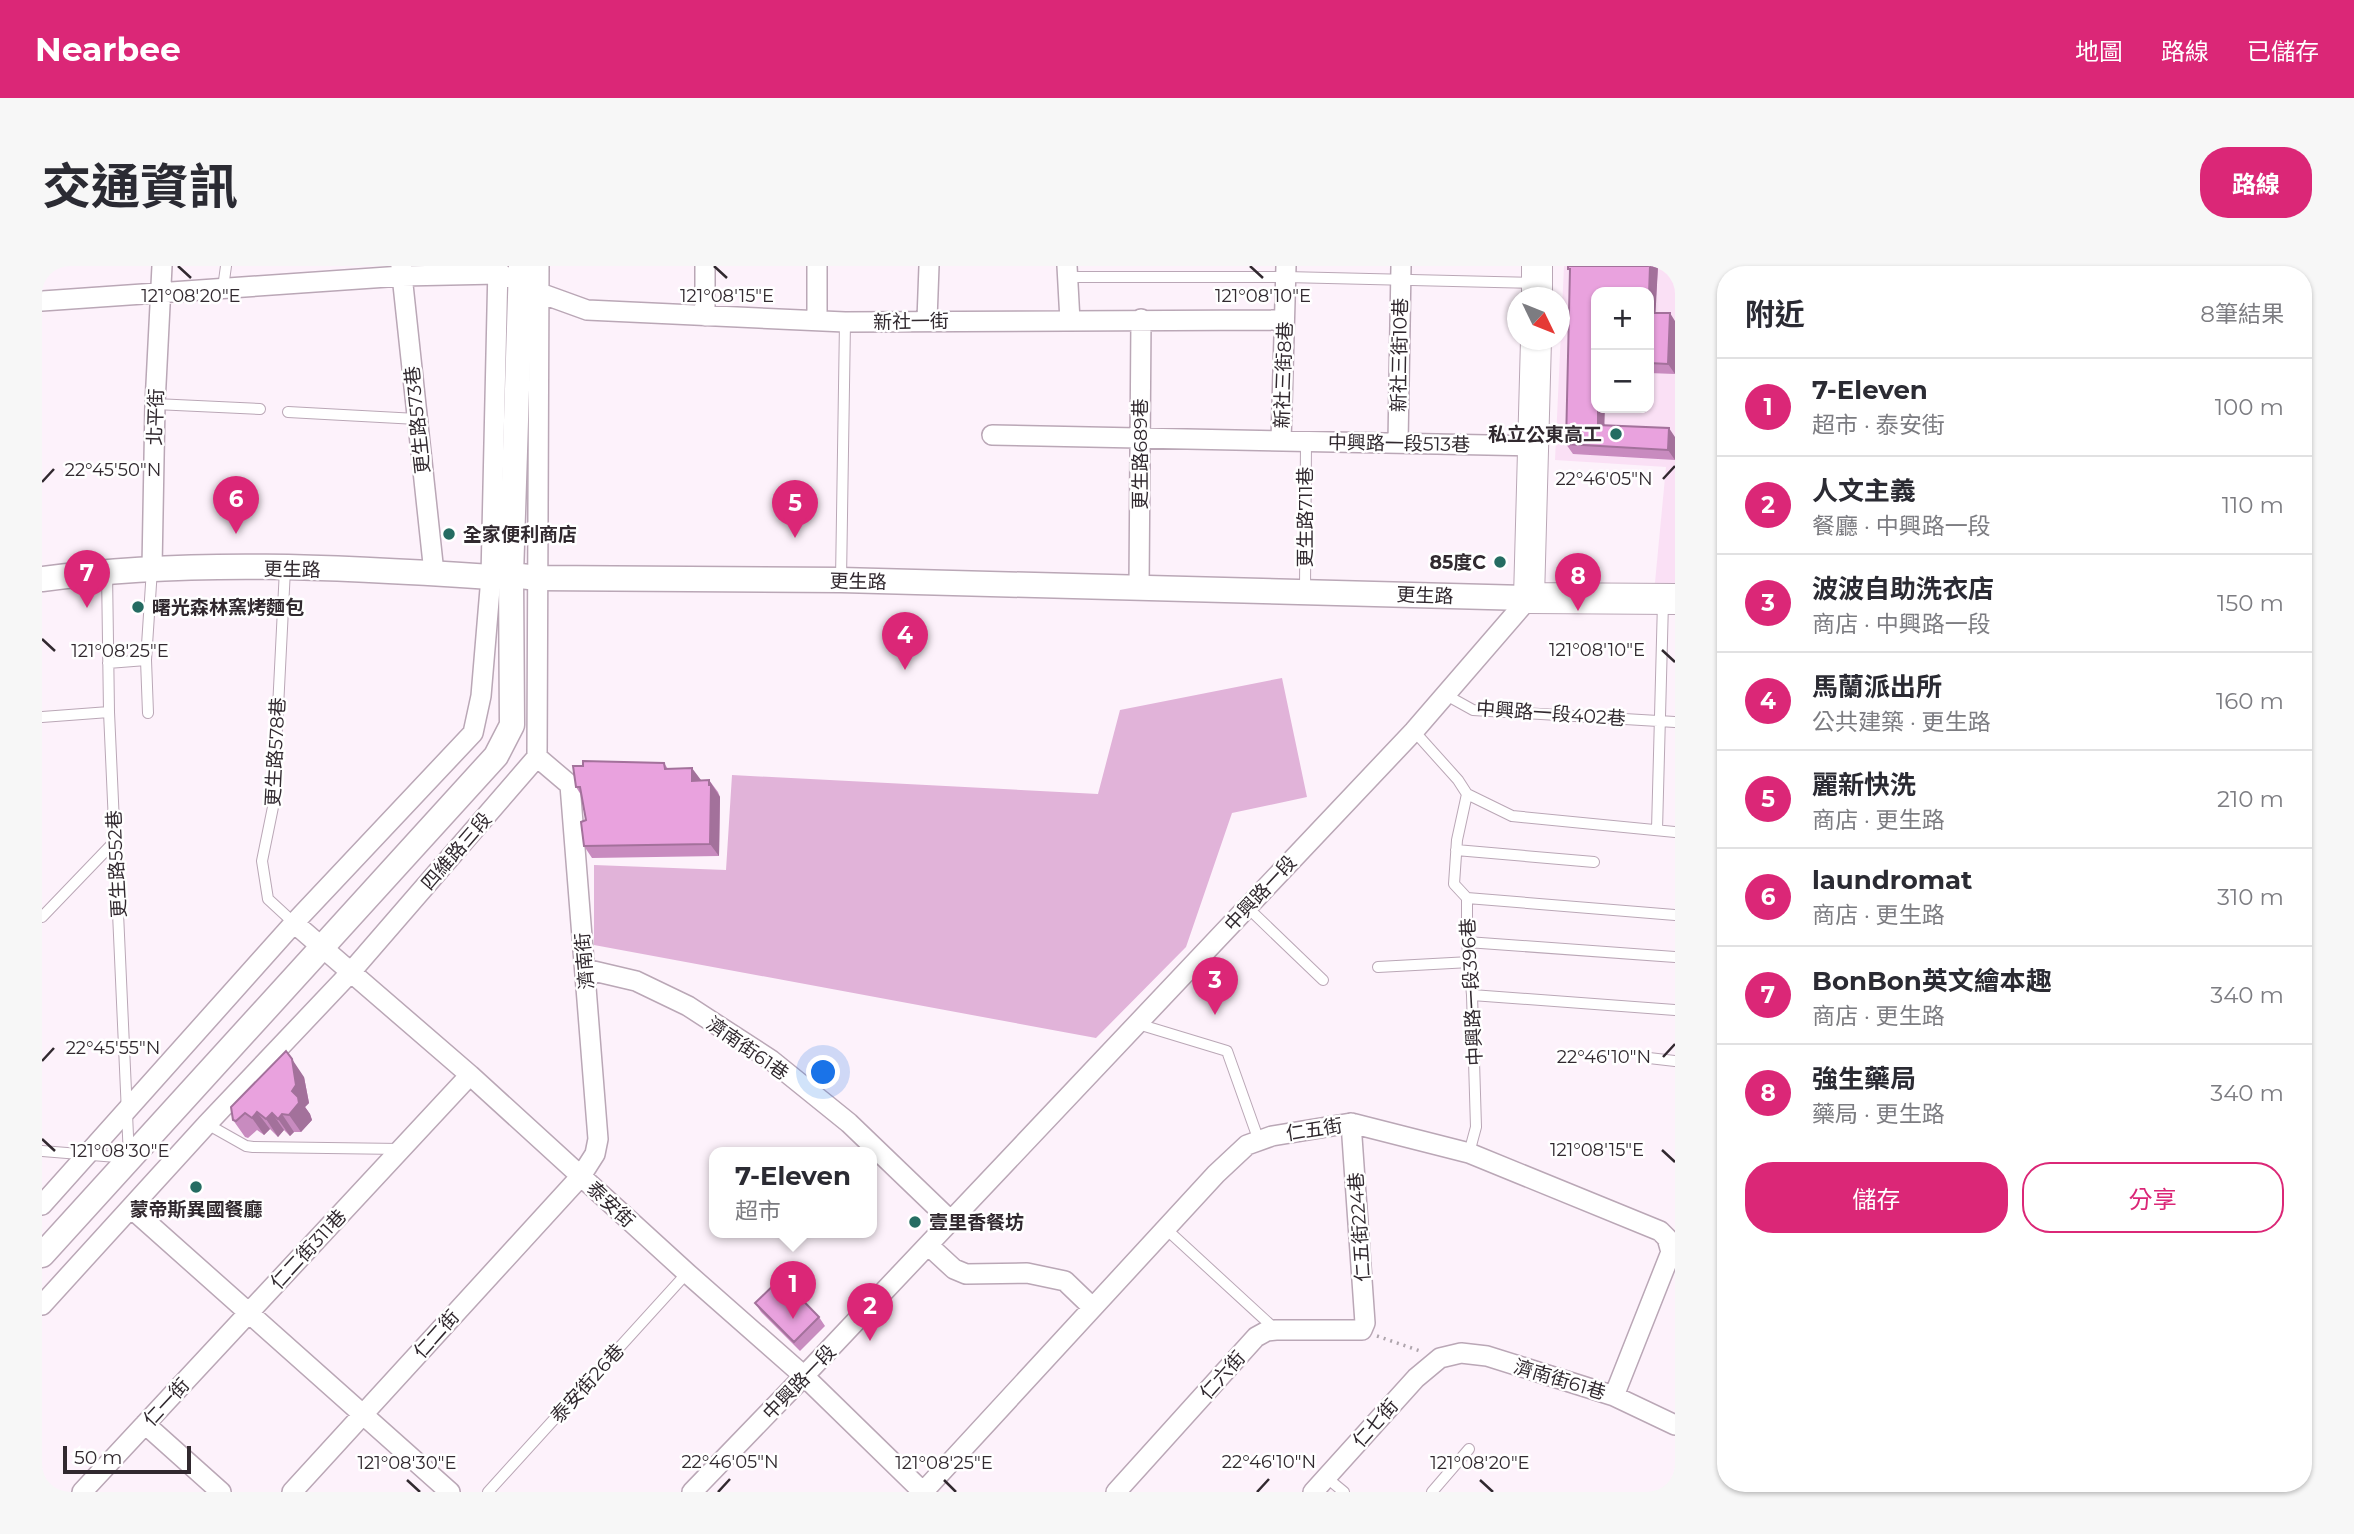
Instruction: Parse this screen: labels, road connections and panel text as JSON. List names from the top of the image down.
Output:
{
  "streets": {
    "main road": ["更生路"],
    "street": [
      "新社一街",
      "新社三街10巷",
      "新社三街8巷",
      "北平街",
      "更生路573巷",
      "中興路一段513巷",
      "更生路689巷",
      "四維路三段",
      "中興路一段",
      "濟南街",
      "濟南街61巷",
      "仁五街",
      "泰安街",
      "仁五街224巷",
      "仁二街311巷",
      "仁二街",
      "仁六街",
      "仁一街",
      "仁七街"
    ],
    "lane": [
      "更生路711巷",
      "中興路一段402巷",
      "更生路578巷",
      "更生路552巷",
      "中興路一段396巷",
      "泰安街26巷"
    ]
  },
  "crossings": [
    ["新社一街", "新社三街8巷"],
    ["新社一街", "更生路689巷"],
    ["新社一街", "四維路三段"],
    ["新社三街10巷", "中興路一段513巷"],
    ["新社三街8巷", "中興路一段513巷"],
    ["北平街", "更生路"],
    ["更生路573巷", "更生路"],
    ["中興路一段513巷", "更生路689巷"],
    ["中興路一段513巷", "更生路711巷"],
    ["更生路689巷", "更生路"],
    ["更生路711巷", "更生路"],
    ["更生路", "更生路578巷"],
    ["更生路", "四維路三段"],
    ["更生路", "更生路552巷"],
    ["更生路", "中興路一段"],
    ["中興路一段402巷", "中興路一段"],
    ["更生路578巷", "四維路三段"],
    ["更生路578巷", "泰安街"],
    ["四維路三段", "更生路552巷"],
    ["四維路三段", "濟南街"],
    ["四維路三段", "泰安街"],
    ["中興路一段", "濟南街61巷"],
    ["中興路一段", "泰安街"],
    ["濟南街", "濟南街61巷"],
    ["濟南街", "泰安街"],
    ["濟南街", "仁二街"],
    ["中興路一段396巷", "仁五街"],
    ["濟南街61巷", "仁五街"],
    ["濟南街61巷", "仁七街"],
    ["仁五街", "泰安街"],
    ["仁五街", "仁五街224巷"],
    ["泰安街", "仁二街311巷"],
    ["泰安街", "仁二街"],
    ["泰安街", "泰安街26巷"],
    ["仁二街311巷", "仁一街"]
  ],
  "places": [
    "私立公東高工",
    "全家便利商店",
    "85度C",
    "曙光森林窯烤麵包",
    "蒙帝斯異國餐廳",
    "壹里香餐坊"
  ],
  "scale_bar": "50 m",
  "north": "bottom right",
  "page": {
    "header": "Nearbee",
    "nav": ["地圖", "路線", "已儲存"],
    "title": "交通資訊",
    "buttons": [
      "路線",
      ["儲存", "分享"]
    ],
    "heading": ["附近", "8筆結果"],
    "map_buttons": ["+", "−"],
    "list": [
      {
        "mark": "1",
        "name": "7-Eleven",
        "note": "超市 · 泰安街",
        "value": "100 m"
      },
      {
        "mark": "2",
        "name": "人文主義",
        "note": "餐廳 · 中興路一段",
        "value": "110 m"
      },
      {
        "mark": "3",
        "name": "波波自助洗衣店",
        "note": "商店 · 中興路一段",
        "value": "150 m"
      },
      {
        "mark": "4",
        "name": "馬蘭派出所",
        "note": "公共建築 · 更生路",
        "value": "160 m"
      },
      {
        "mark": "5",
        "name": "麗新快洗",
        "note": "商店 · 更生路",
        "value": "210 m"
      },
      {
        "mark": "6",
        "name": "laundromat",
        "note": "商店 · 更生路",
        "value": "310 m"
      },
      {
        "mark": "7",
        "name": "BonBon英文繪本趣",
        "note": "商店 · 更生路",
        "value": "340 m"
      },
      {
        "mark": "8",
        "name": "強生藥局",
        "note": "藥局 · 更生路",
        "value": "340 m"
      }
    ],
    "pins": [
      "6",
      "5",
      "7",
      "8",
      "4",
      "3",
      "1",
      "2"
    ],
    "popup": ["7-Eleven", "超市"],
    "scale": "50 m"
  },
  "coordinates": [
    "121°08'20\"E",
    "121°08'15\"E",
    "121°08'10\"E",
    "22°45'50\"N",
    "22°46'05\"N",
    "121°08'25\"E",
    "22°45'55\"N",
    "22°46'10\"N",
    "121°08'30\"E"
  ]
}
